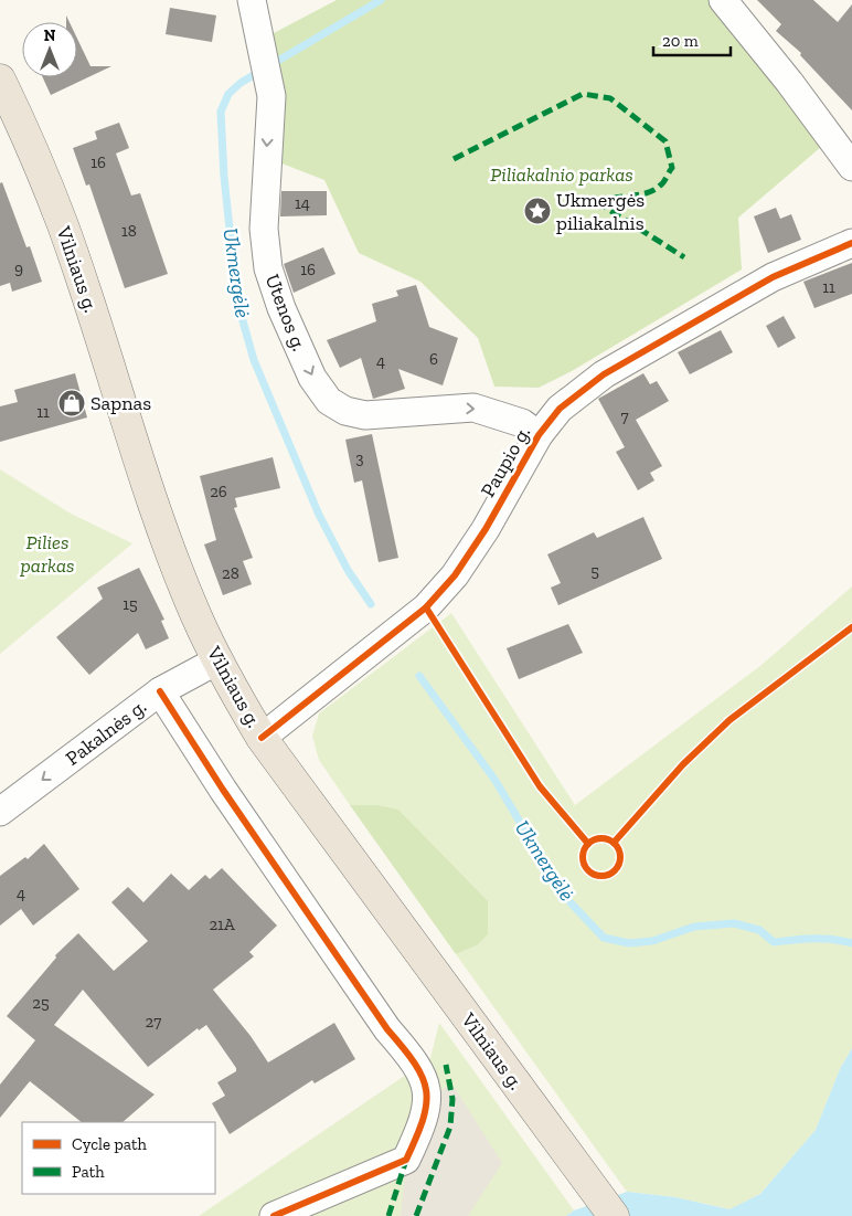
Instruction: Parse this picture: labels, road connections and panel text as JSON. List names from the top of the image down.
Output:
{
  "streets": {
    "main road": ["Vilniaus g."],
    "street": ["Utenos g.", "Paupio g.", "Pakalnės g."]
  },
  "crossings": [
    ["Vilniaus g.", "Paupio g."],
    ["Vilniaus g.", "Pakalnės g."],
    ["Utenos g.", "Paupio g."]
  ],
  "one_way": ["Utenos g.", "Pakalnės g."],
  "water": ["Ukmergėlė"],
  "parks": ["Piliakalnio parkas", "Pilies parkas"],
  "places": {
    "place": ["Ukmergės piliakalnis"],
    "shop": ["Sapnas"]
  },
  "house_numbers": [
    "16",
    "14",
    "18",
    "9",
    "16",
    "11",
    "6",
    "4",
    "11",
    "7",
    "3",
    "26",
    "5",
    "28",
    "15",
    "4",
    "21A",
    "25",
    "27"
  ],
  "legend": ["Cycle path", "Path"],
  "scale_bar": "20 m",
  "north": "top"
}
